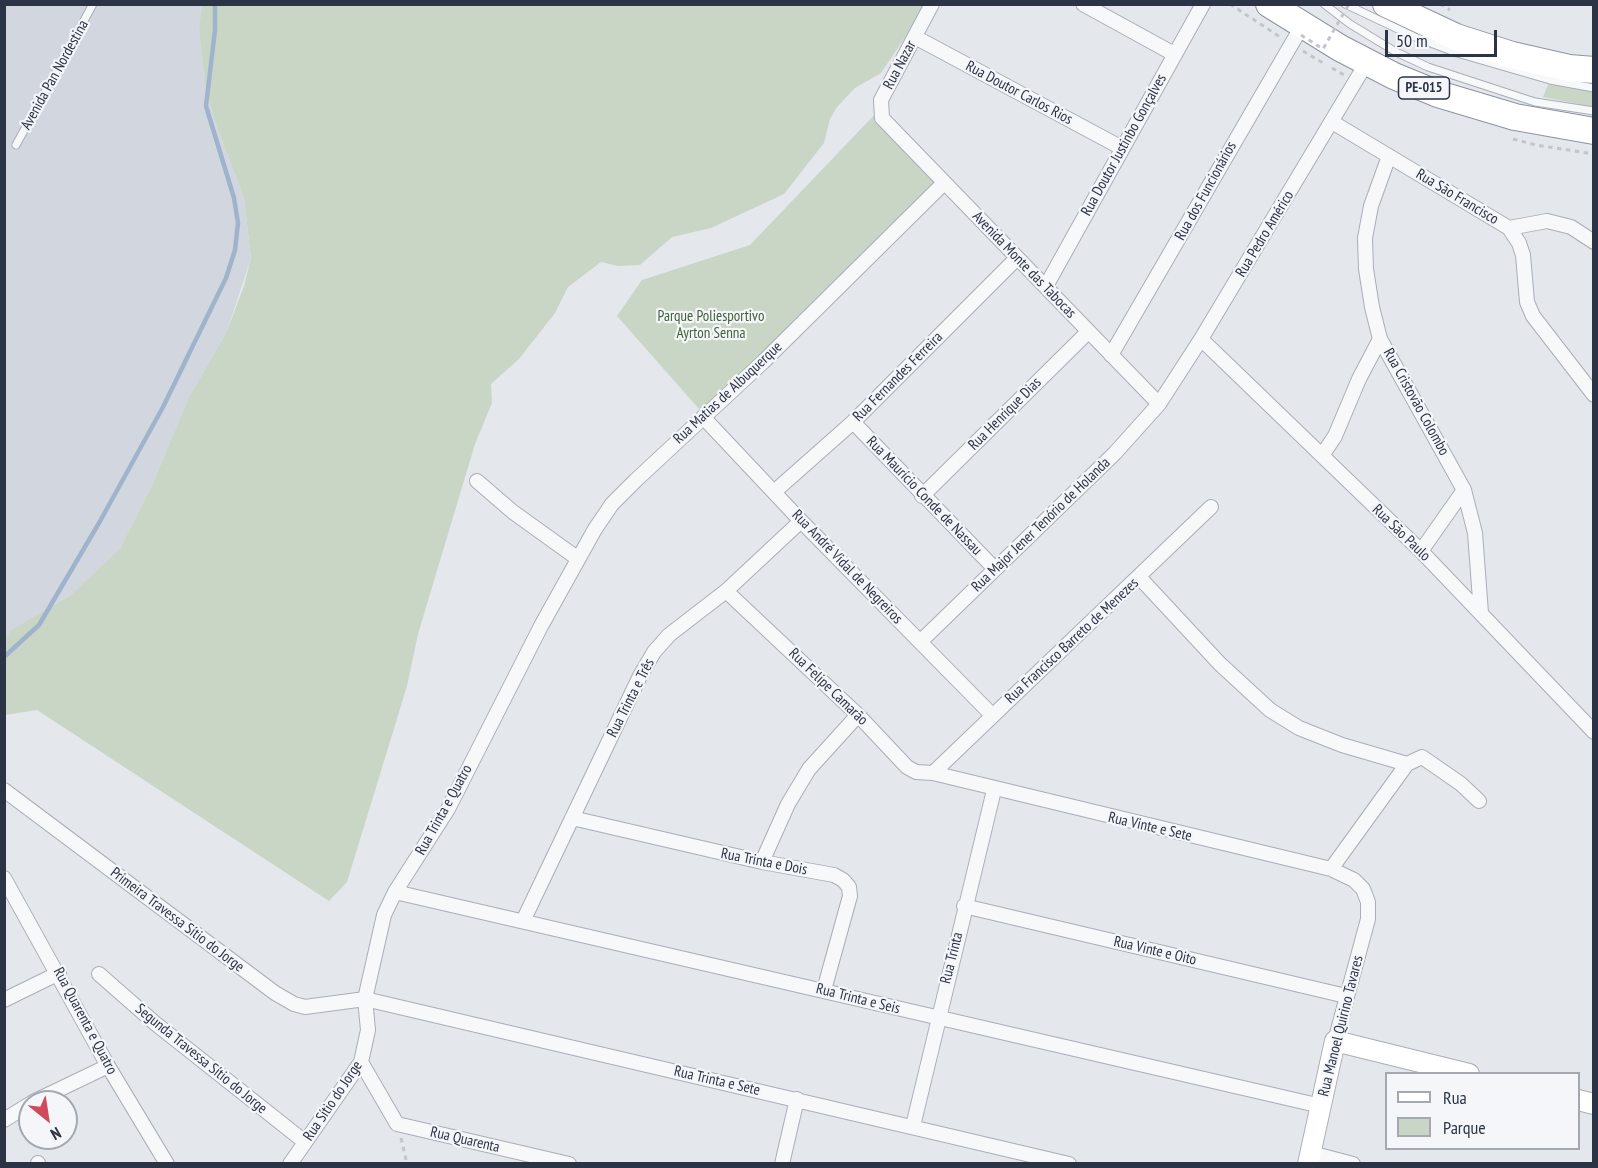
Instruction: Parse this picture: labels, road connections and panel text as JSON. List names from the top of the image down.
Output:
{
  "streets": {
    "highway": ["PE-015"],
    "main road": ["Rua Manoel Quirino Tavares"],
    "street": [
      "Rua Nazar",
      "Rua Doutor Carlos Rios",
      "Rua Doutor Justinbo Gonçalves",
      "Rua dos Funcionários",
      "Rua São Francisco",
      "Rua Pedro Américo",
      "Avenida Monte das Tabocas",
      "Rua Fernandes Ferreira",
      "Rua Matias de Albuquerque",
      "Rua Cristovão Colombo",
      "Rua Henrique Dias",
      "Rua Maurício Conde de Nassau",
      "Rua Major Jener Tenório de Holanda",
      "Rua São Paulo",
      "Rua André Vidal de Negreiros",
      "Rua Francisco Barreto de Menezes",
      "Rua Felipe Camarão",
      "Rua Trinta e Três",
      "Rua Trinta e Quatro",
      "Rua Vinte e Sete",
      "Rua Trinta e Dois",
      "Primeira Travessa Sítio do Jorge",
      "Rua Vinte e Oito",
      "Rua Trinta",
      "Rua Trinta e Seis",
      "Rua Quarenta e Quatro",
      "Segunda Travessa Sítio do Jorge",
      "Rua Trinta e Sete",
      "Rua Sítio do Jorge",
      "Rua Quarenta"
    ],
    "lane": ["Avenida Pan Nordestina"]
  },
  "crossings": [
    ["Rua Nazar", "Rua Doutor Carlos Rios"],
    ["Rua Nazar", "Avenida Monte das Tabocas"],
    ["PE-015", "Rua dos Funcionários"],
    ["PE-015", "Rua Pedro Américo"],
    ["Rua Doutor Carlos Rios", "Rua Doutor Justinbo Gonçalves"],
    ["Rua Doutor Justinbo Gonçalves", "Avenida Monte das Tabocas"],
    ["Rua dos Funcionários", "Avenida Monte das Tabocas"],
    ["Rua São Francisco", "Rua Pedro Américo"],
    ["Rua São Francisco", "Rua Cristovão Colombo"],
    ["Rua Pedro Américo", "Avenida Monte das Tabocas"],
    ["Rua Pedro Américo", "Rua Major Jener Tenório de Holanda"],
    ["Rua Pedro Américo", "Rua São Paulo"],
    ["Avenida Monte das Tabocas", "Rua Fernandes Ferreira"],
    ["Avenida Monte das Tabocas", "Rua Matias de Albuquerque"],
    ["Avenida Monte das Tabocas", "Rua Henrique Dias"],
    ["Avenida Monte das Tabocas", "Rua Major Jener Tenório de Holanda"],
    ["Rua Fernandes Ferreira", "Rua Maurício Conde de Nassau"],
    ["Rua Fernandes Ferreira", "Rua André Vidal de Negreiros"],
    ["Rua Matias de Albuquerque", "Rua André Vidal de Negreiros"],
    ["Rua Matias de Albuquerque", "Rua Trinta e Quatro"],
    ["Rua Cristovão Colombo", "Rua São Paulo"],
    ["Rua Henrique Dias", "Rua Maurício Conde de Nassau"],
    ["Rua Maurício Conde de Nassau", "Rua Major Jener Tenório de Holanda"],
    ["Rua Major Jener Tenório de Holanda", "Rua André Vidal de Negreiros"],
    ["Rua André Vidal de Negreiros", "Rua Francisco Barreto de Menezes"],
    ["Rua André Vidal de Negreiros", "Rua Trinta e Três"],
    ["Rua Francisco Barreto de Menezes", "Rua Felipe Camarão"],
    ["Rua Francisco Barreto de Menezes", "Rua Vinte e Sete"],
    ["Rua Felipe Camarão", "Rua Trinta e Três"],
    ["Rua Felipe Camarão", "Rua Vinte e Sete"],
    ["Rua Trinta e Três", "Rua Trinta e Dois"],
    ["Rua Trinta e Três", "Rua Trinta e Seis"],
    ["Rua Trinta e Quatro", "Primeira Travessa Sítio do Jorge"],
    ["Rua Trinta e Quatro", "Rua Trinta e Seis"],
    ["Rua Trinta e Quatro", "Rua Trinta e Sete"],
    ["Rua Trinta e Quatro", "Rua Sítio do Jorge"],
    ["Rua Vinte e Sete", "Rua Trinta"],
    ["Rua Vinte e Sete", "Rua Manoel Quirino Tavares"],
    ["Rua Trinta e Dois", "Rua Trinta e Seis"],
    ["Primeira Travessa Sítio do Jorge", "Rua Trinta e Sete"],
    ["Primeira Travessa Sítio do Jorge", "Rua Sítio do Jorge"],
    ["Rua Vinte e Oito", "Rua Trinta"],
    ["Rua Vinte e Oito", "Rua Manoel Quirino Tavares"],
    ["Rua Trinta", "Rua Trinta e Seis"],
    ["Rua Trinta", "Rua Trinta e Sete"],
    ["Rua Trinta e Seis", "Rua Manoel Quirino Tavares"],
    ["Segunda Travessa Sítio do Jorge", "Rua Sítio do Jorge"],
    ["Rua Trinta e Sete", "Rua Sítio do Jorge"]
  ],
  "parks": ["Parque Poliesportivo Ayrton Senna"],
  "legend": ["Rua", "Parque"],
  "scale_bar": "50 m",
  "north": "bottom right"
}
